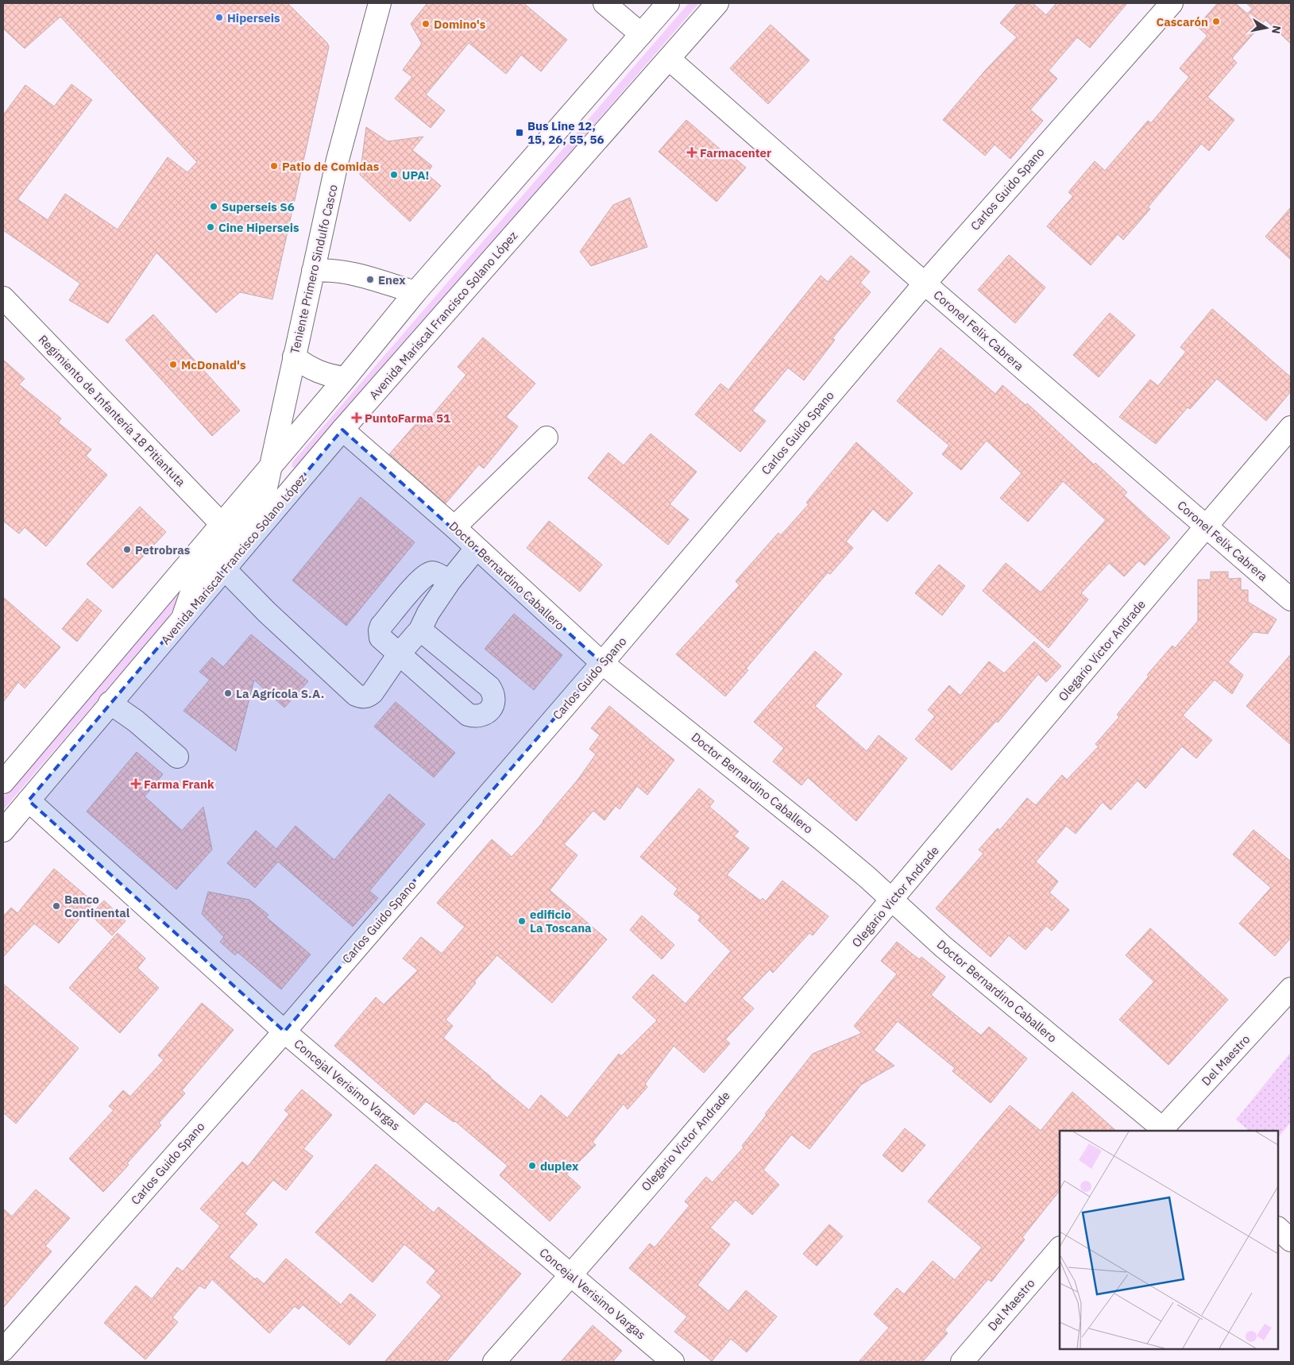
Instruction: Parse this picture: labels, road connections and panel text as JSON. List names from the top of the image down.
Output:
{
  "streets": {
    "main road": [
      "Carlos Guido Spano",
      "Teniente Primero Sindulfo Casco",
      "Avenida Mariscal Francisco Solano López",
      "Coronel Felix Cabrera",
      "Regimiento de Infantería 18 Pitiantuta",
      "Doctor Bernardino Caballero",
      "Olegario Victor Andrade",
      "Del Maestro",
      "Concejal Verisimo Vargas"
    ]
  },
  "crossings": [
    ["Carlos Guido Spano", "Coronel Felix Cabrera"],
    ["Carlos Guido Spano", "Doctor Bernardino Caballero"],
    ["Carlos Guido Spano", "Concejal Verisimo Vargas"],
    ["Teniente Primero Sindulfo Casco", "Avenida Mariscal Francisco Solano López"],
    ["Avenida Mariscal Francisco Solano López", "Coronel Felix Cabrera"],
    ["Avenida Mariscal Francisco Solano López", "Doctor Bernardino Caballero"],
    ["Avenida Mariscal Francisco Solano López", "Concejal Verisimo Vargas"],
    ["Coronel Felix Cabrera", "Olegario Victor Andrade"],
    ["Doctor Bernardino Caballero", "Olegario Victor Andrade"],
    ["Doctor Bernardino Caballero", "Del Maestro"],
    ["Olegario Victor Andrade", "Concejal Verisimo Vargas"]
  ],
  "places": {
    "other": [
      "Hiperseis",
      "Cascarón",
      "Domino's",
      "Patio de Comidas",
      "UPA!",
      "Superseis S6",
      "Cine Hiperseis",
      "Enex",
      "McDonald's",
      "Petrobras",
      "La Agrícola S.A.",
      "Banco Continental",
      "edificio La Toscana",
      "duplex"
    ],
    "transit": ["Bus Line 12, 15, 26, 55, 56"],
    "health": ["Farmacenter", "PuntoFarma 51", "Farma Frank"]
  },
  "north": "right"
}
